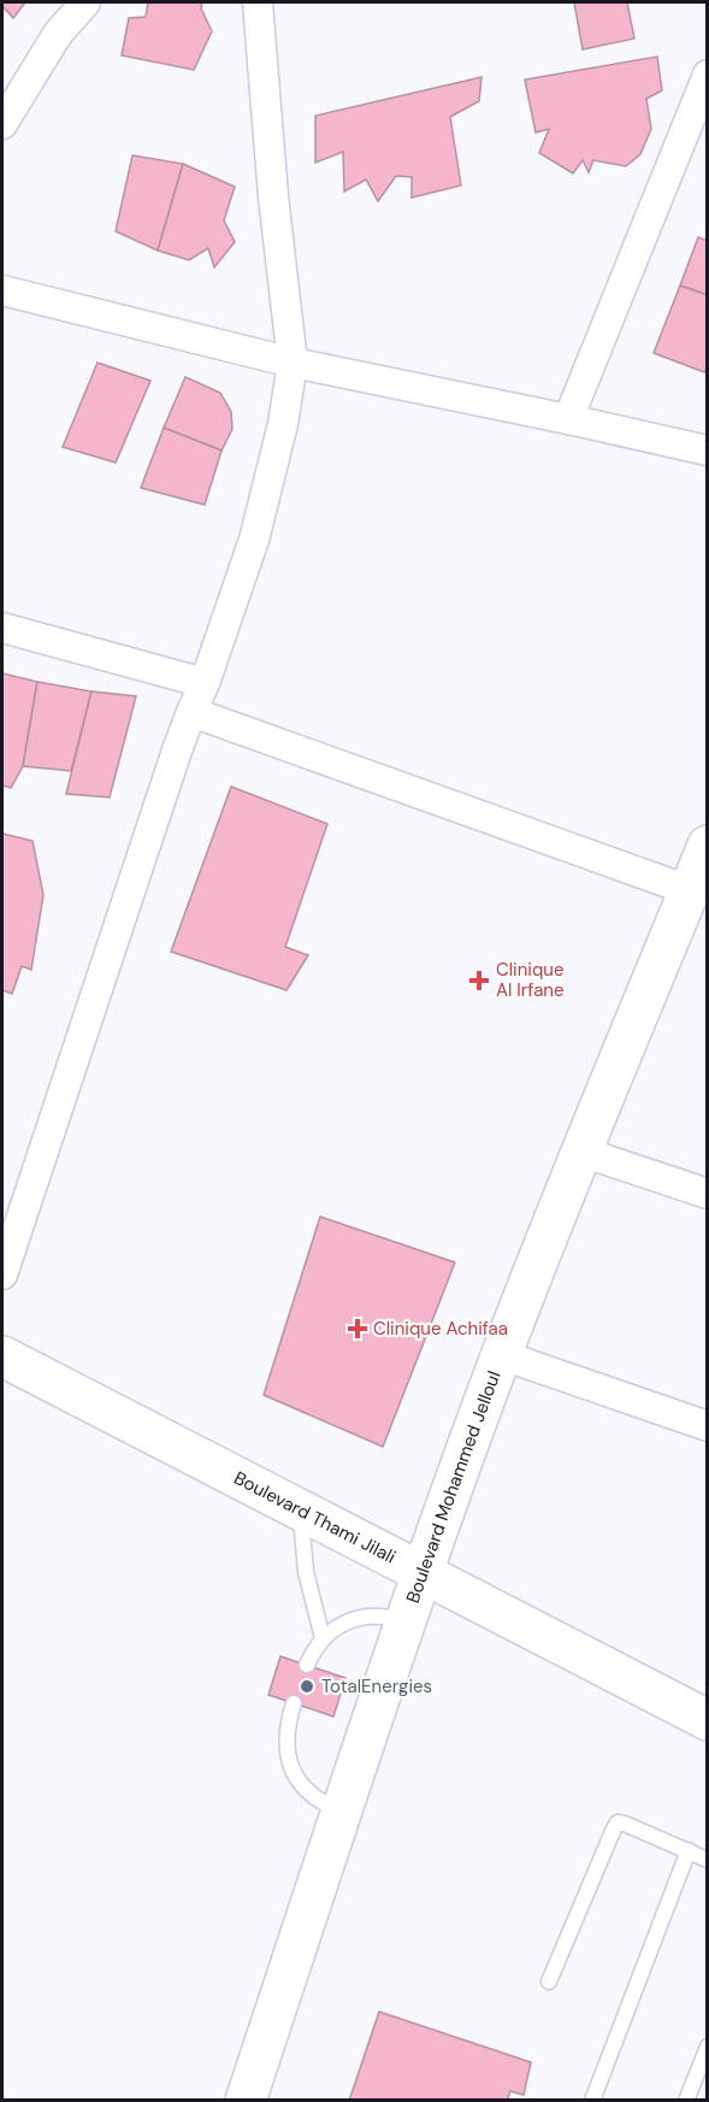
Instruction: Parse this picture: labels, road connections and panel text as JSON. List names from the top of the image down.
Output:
{
  "streets": {
    "street": ["Boulevard Mohammed Jelloul", "Boulevard Thami Jilali"]
  },
  "crossings": [
    ["Boulevard Mohammed Jelloul", "Boulevard Thami Jilali"]
  ],
  "places": {
    "health": ["Clinique Al Irfane", "Clinique Achifaa"],
    "other": ["TotalEnergies"]
  }
}
